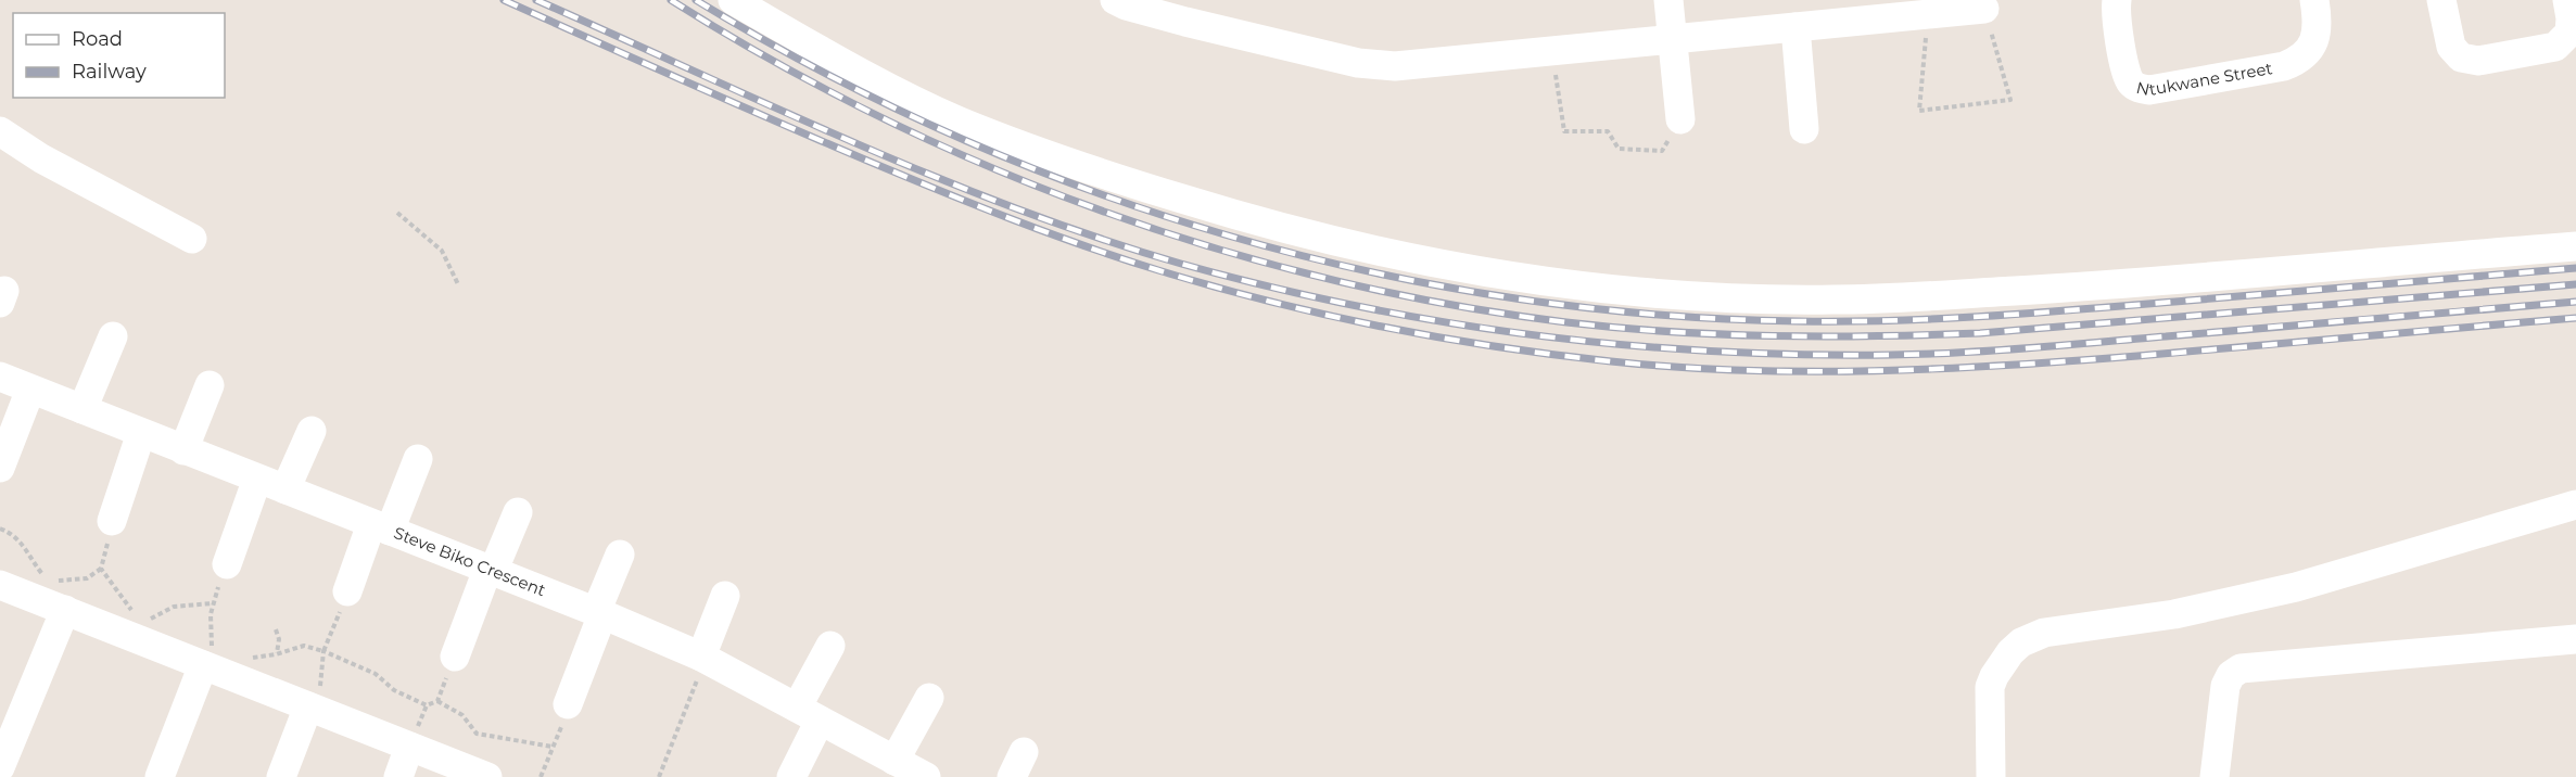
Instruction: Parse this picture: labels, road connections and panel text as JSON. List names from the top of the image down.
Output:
{
  "streets": {
    "street": ["Ntukwane Street", "Steve Biko Crescent"]
  },
  "legend": ["Road", "Railway"]
}
